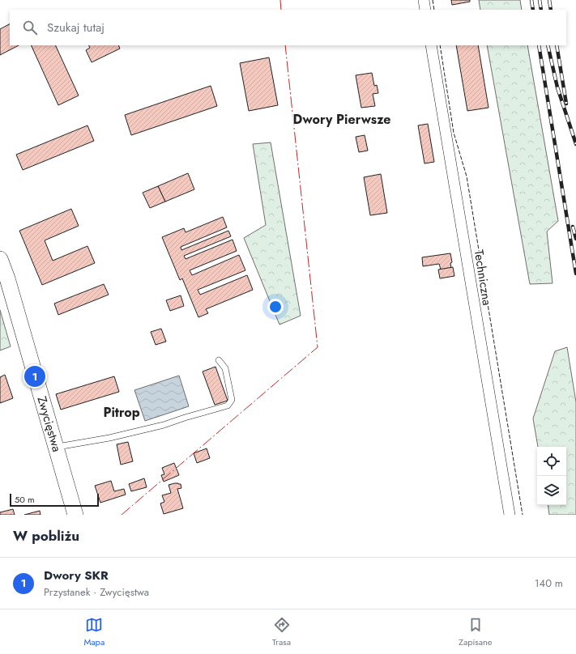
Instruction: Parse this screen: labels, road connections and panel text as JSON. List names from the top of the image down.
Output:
{
  "streets": {
    "street": ["Techniczna", "Zwycięstwa"]
  },
  "districts": ["Dwory Pierwsze", "Pitrop"],
  "scale_bar": "50 m",
  "page": {
    "search": "Szukaj tutaj",
    "pins": "1",
    "scale": "50 m",
    "heading": "W pobliżu",
    "list": [
      {
        "mark": "1",
        "name": "Dwory SKR",
        "note": "Przystanek · Zwycięstwa",
        "value": "140 m"
      }
    ],
    "nav": ["Mapa", "Trasa", "Zapisane"]
  }
}
